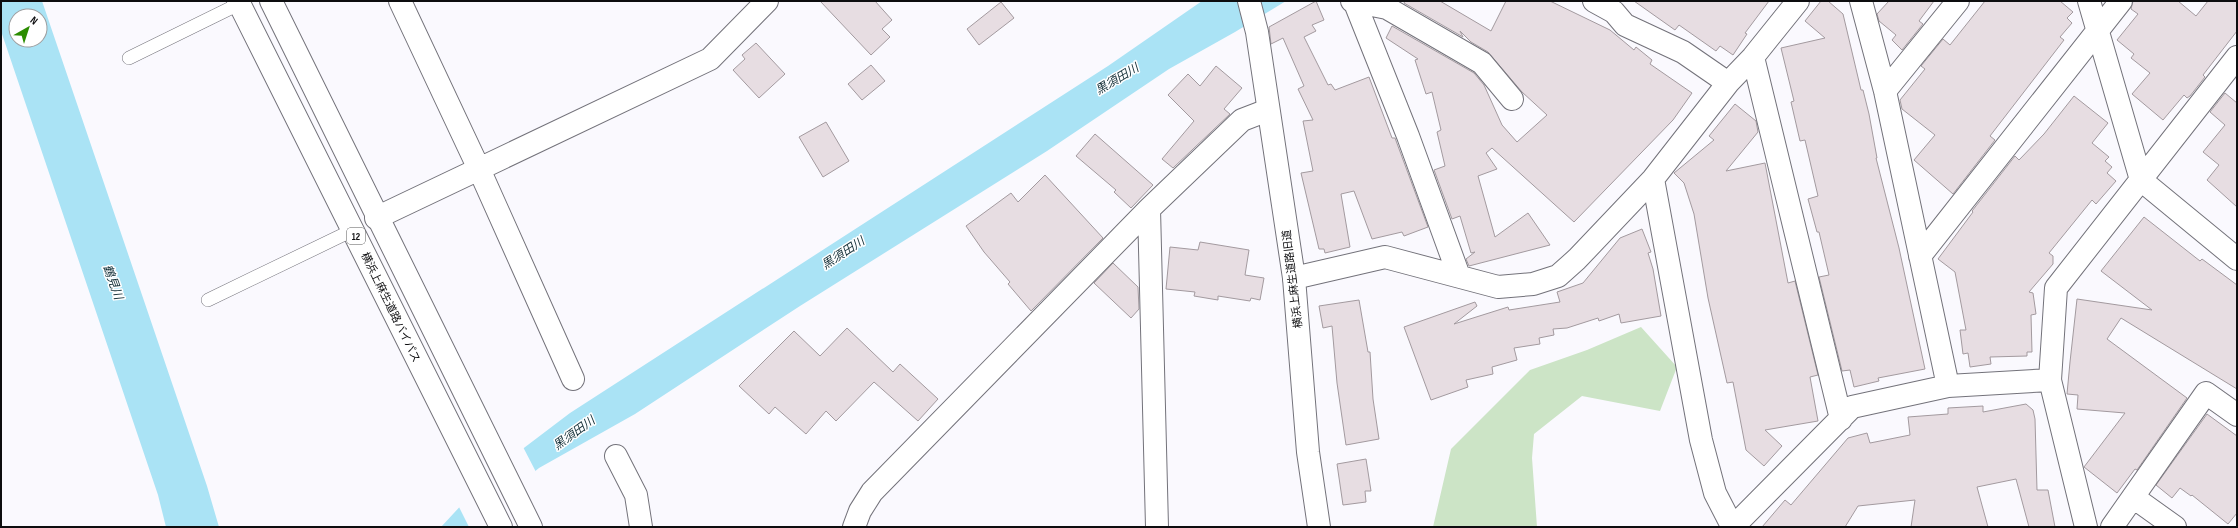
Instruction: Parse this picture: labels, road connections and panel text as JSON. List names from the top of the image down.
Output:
{
  "streets": {
    "street": ["12", "横浜上麻生道路旧道", "横浜上麻生道路バイパス"]
  },
  "water": ["黒須田川", "鶴見川"],
  "north": "top right"
}
